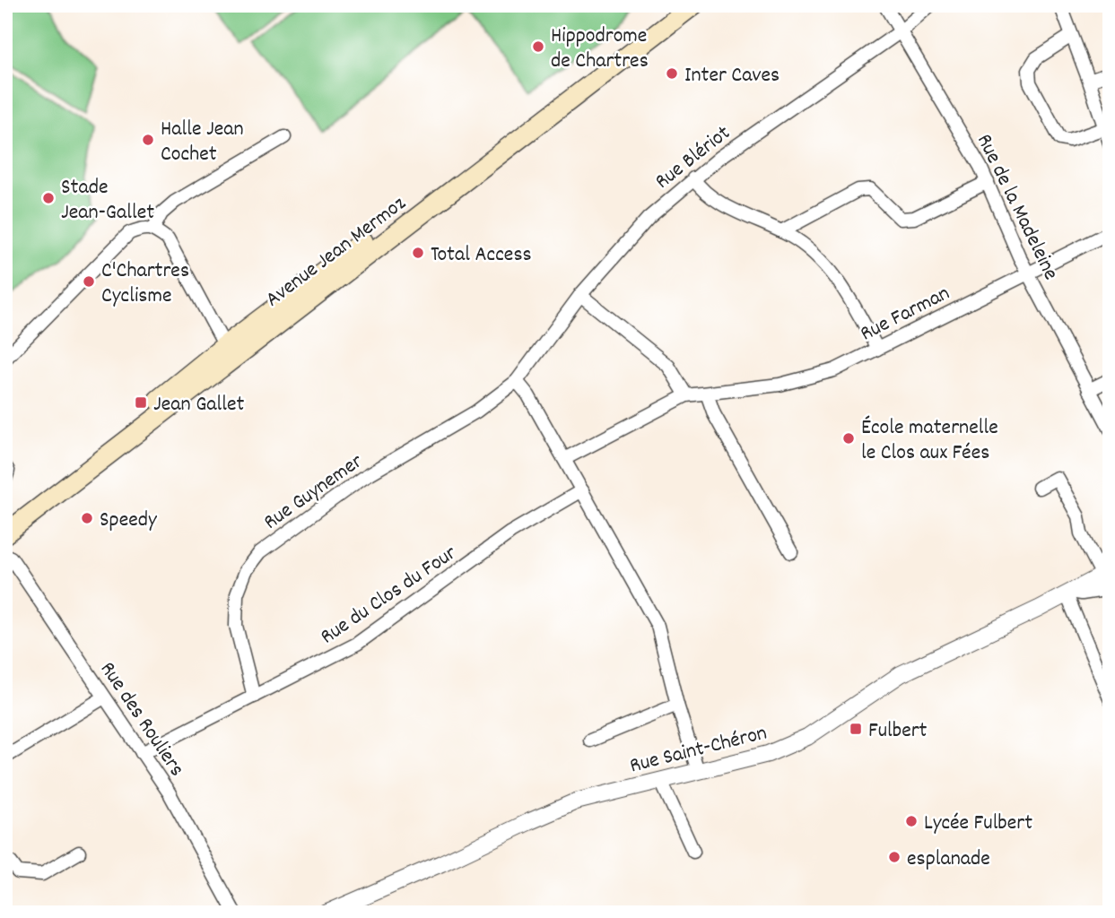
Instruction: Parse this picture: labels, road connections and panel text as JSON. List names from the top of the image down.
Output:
{
  "streets": {
    "main road": ["Avenue Jean Mermoz"],
    "street": [
      "Rue Blériot",
      "Rue de la Madeleine",
      "Rue Farman",
      "Rue Guynemer",
      "Rue du Clos du Four",
      "Rue des Rouliers",
      "Rue Saint-Chéron"
    ]
  },
  "crossings": [
    ["Rue Blériot", "Rue de la Madeleine"],
    ["Rue Blériot", "Rue Guynemer"],
    ["Rue de la Madeleine", "Rue Farman"],
    ["Rue Guynemer", "Rue du Clos du Four"],
    ["Rue du Clos du Four", "Rue des Rouliers"]
  ],
  "places": {
    "other": [
      "Hippodrome de Chartres",
      "Inter Caves",
      "Halle Jean Cochet",
      "Stade Jean-Gallet",
      "Total Access",
      "C'Chartres Cyclisme",
      "École maternelle le Clos aux Fées",
      "Speedy",
      "Lycée Fulbert",
      "esplanade"
    ],
    "transit": ["Jean Gallet", "Fulbert"]
  }
}
